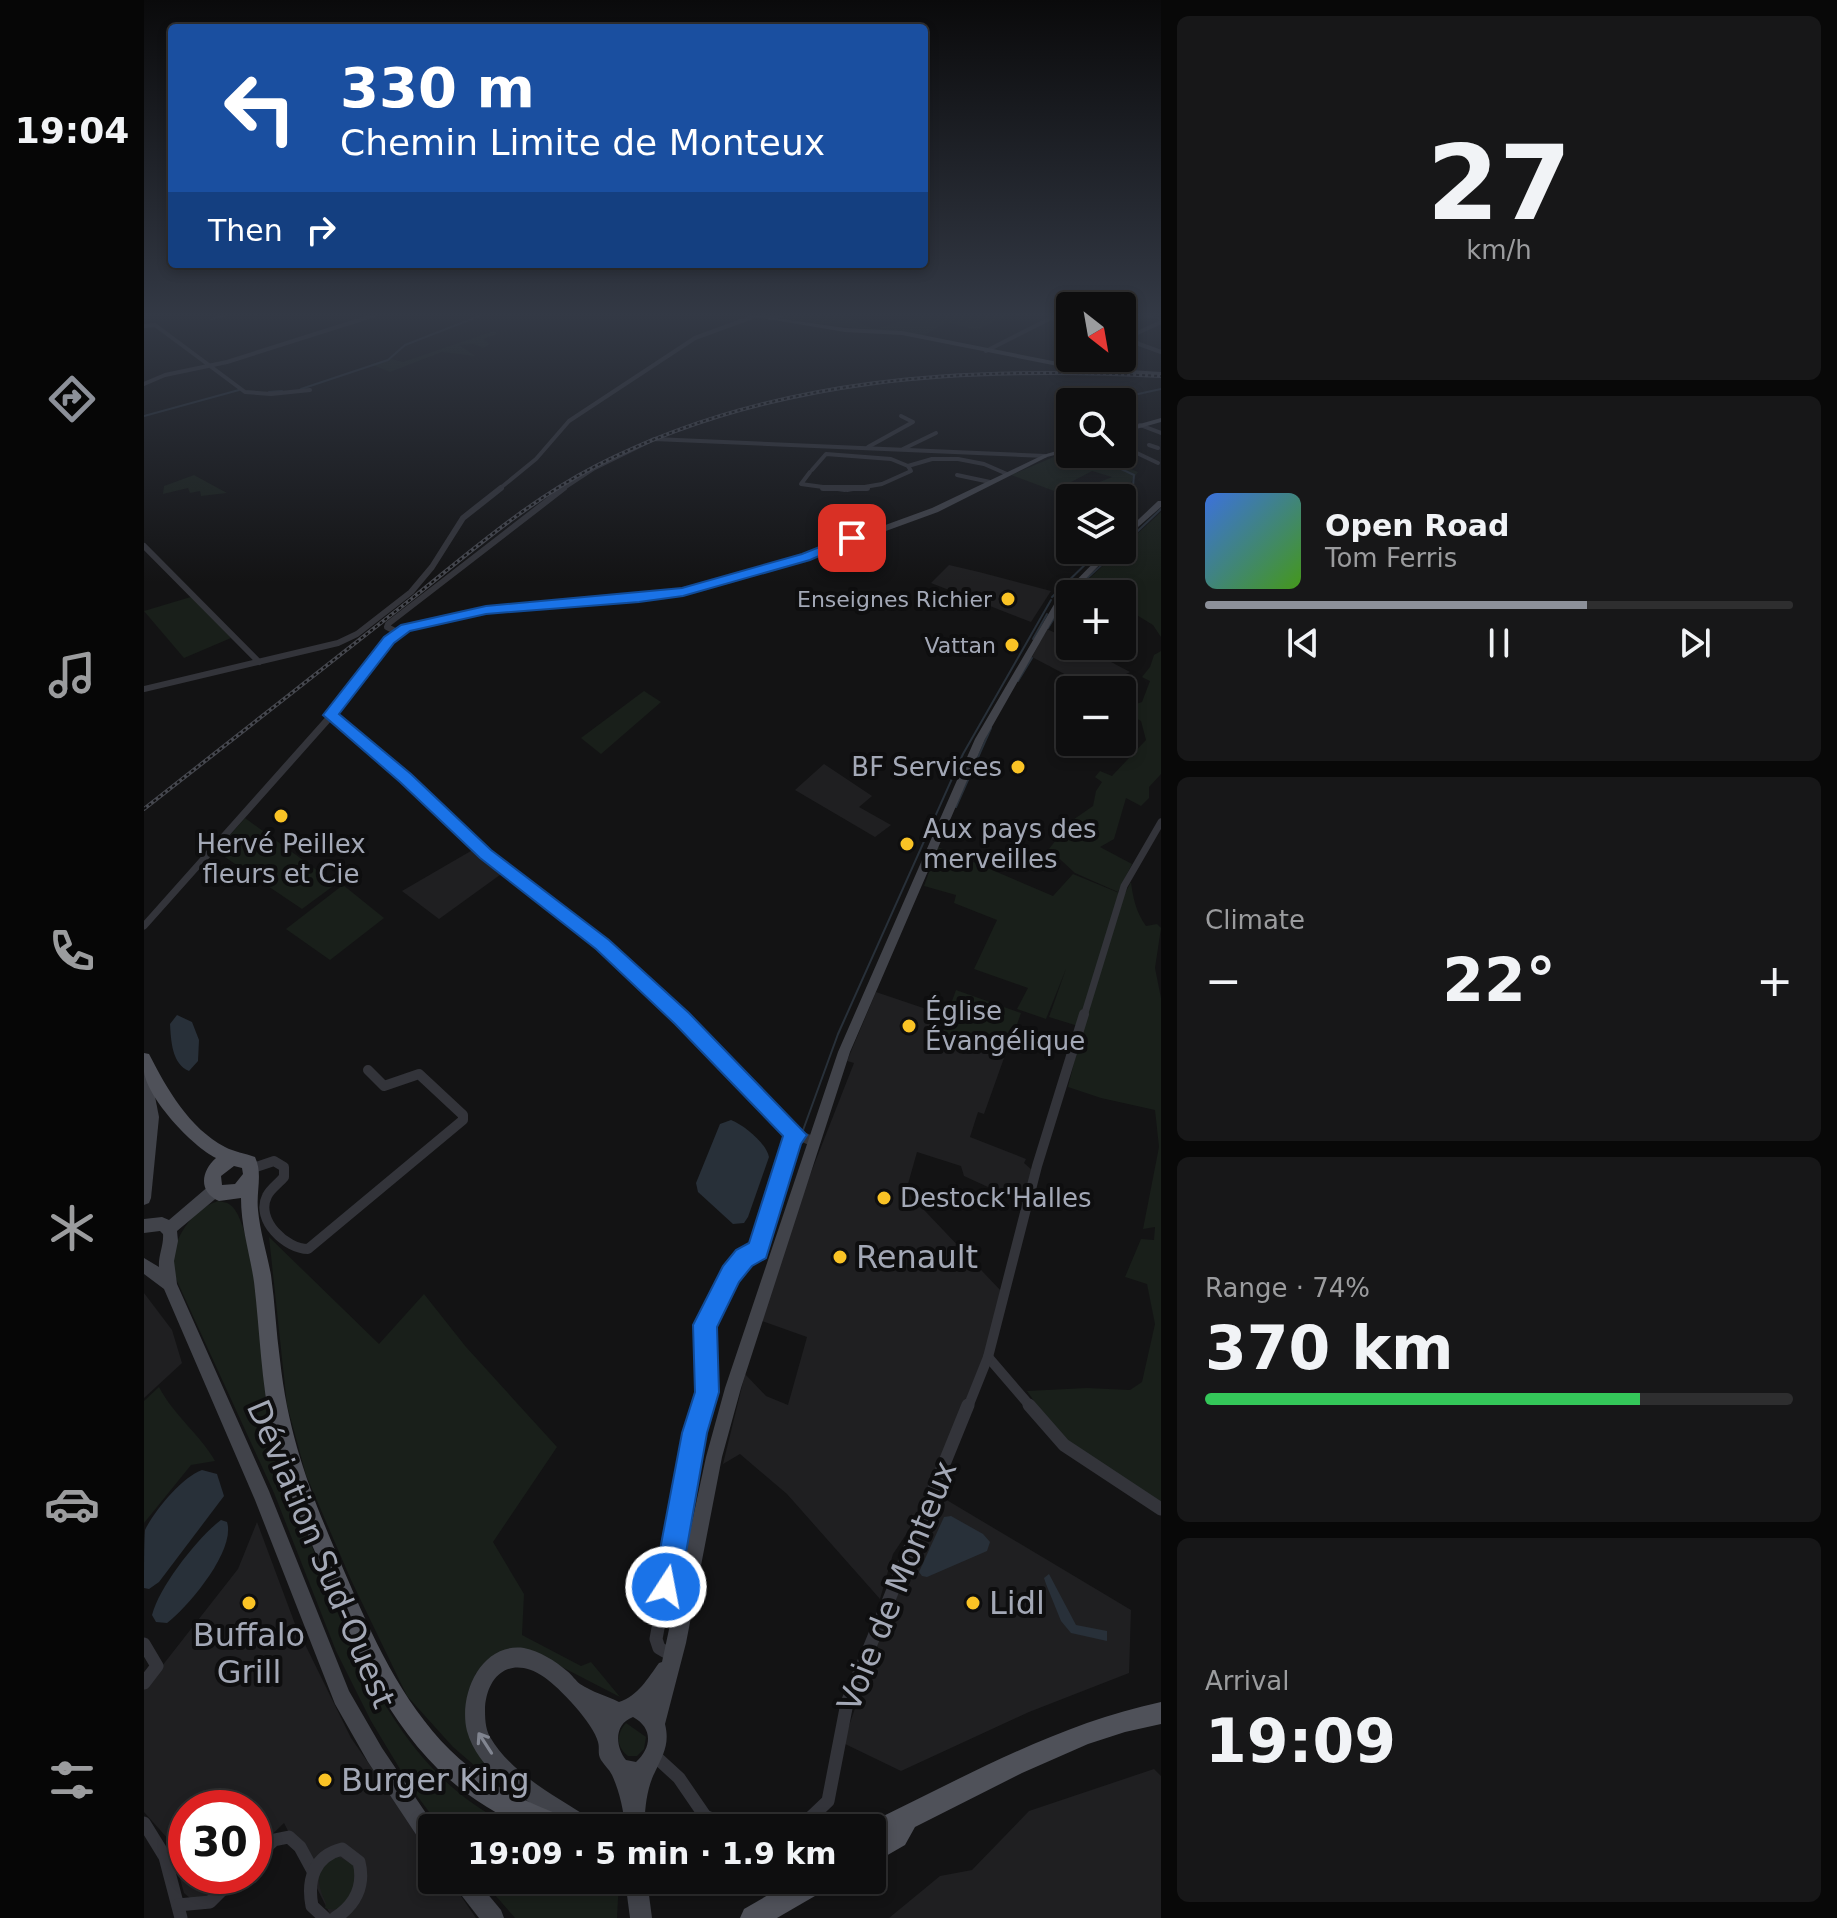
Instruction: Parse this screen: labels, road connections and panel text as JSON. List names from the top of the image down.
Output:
{
  "streets": {
    "main road": ["Déviation Sud-Ouest"],
    "street": ["Voie de Monteux"]
  },
  "places": [
    "Enseignes Richier",
    "Vattan",
    "BF Services",
    "Hervé Peillex fleurs et Cie",
    "Aux pays des merveilles",
    "Église Évangélique",
    "Destock'Halles",
    "Renault",
    "Buffalo Grill",
    "Lidl",
    "Burger King"
  ],
  "north": "bottom right",
  "page": {
    "tabs": "19:04",
    "tile": [
      ["27", "km/h"],
      "Climate",
      ["Range · 74%", "370 km"],
      ["Arrival", "19:09"]
    ],
    "turn": ["330 m", "Chemin Limite de Monteux"],
    "then": "Then",
    "map_buttons": ["+", "−"],
    "song": ["Open Road", "Tom Ferris"],
    "heat": ["−", "22°", "+"],
    "limit": "30",
    "trip": "19:09 · 5 min · 1.9 km"
  }
}
